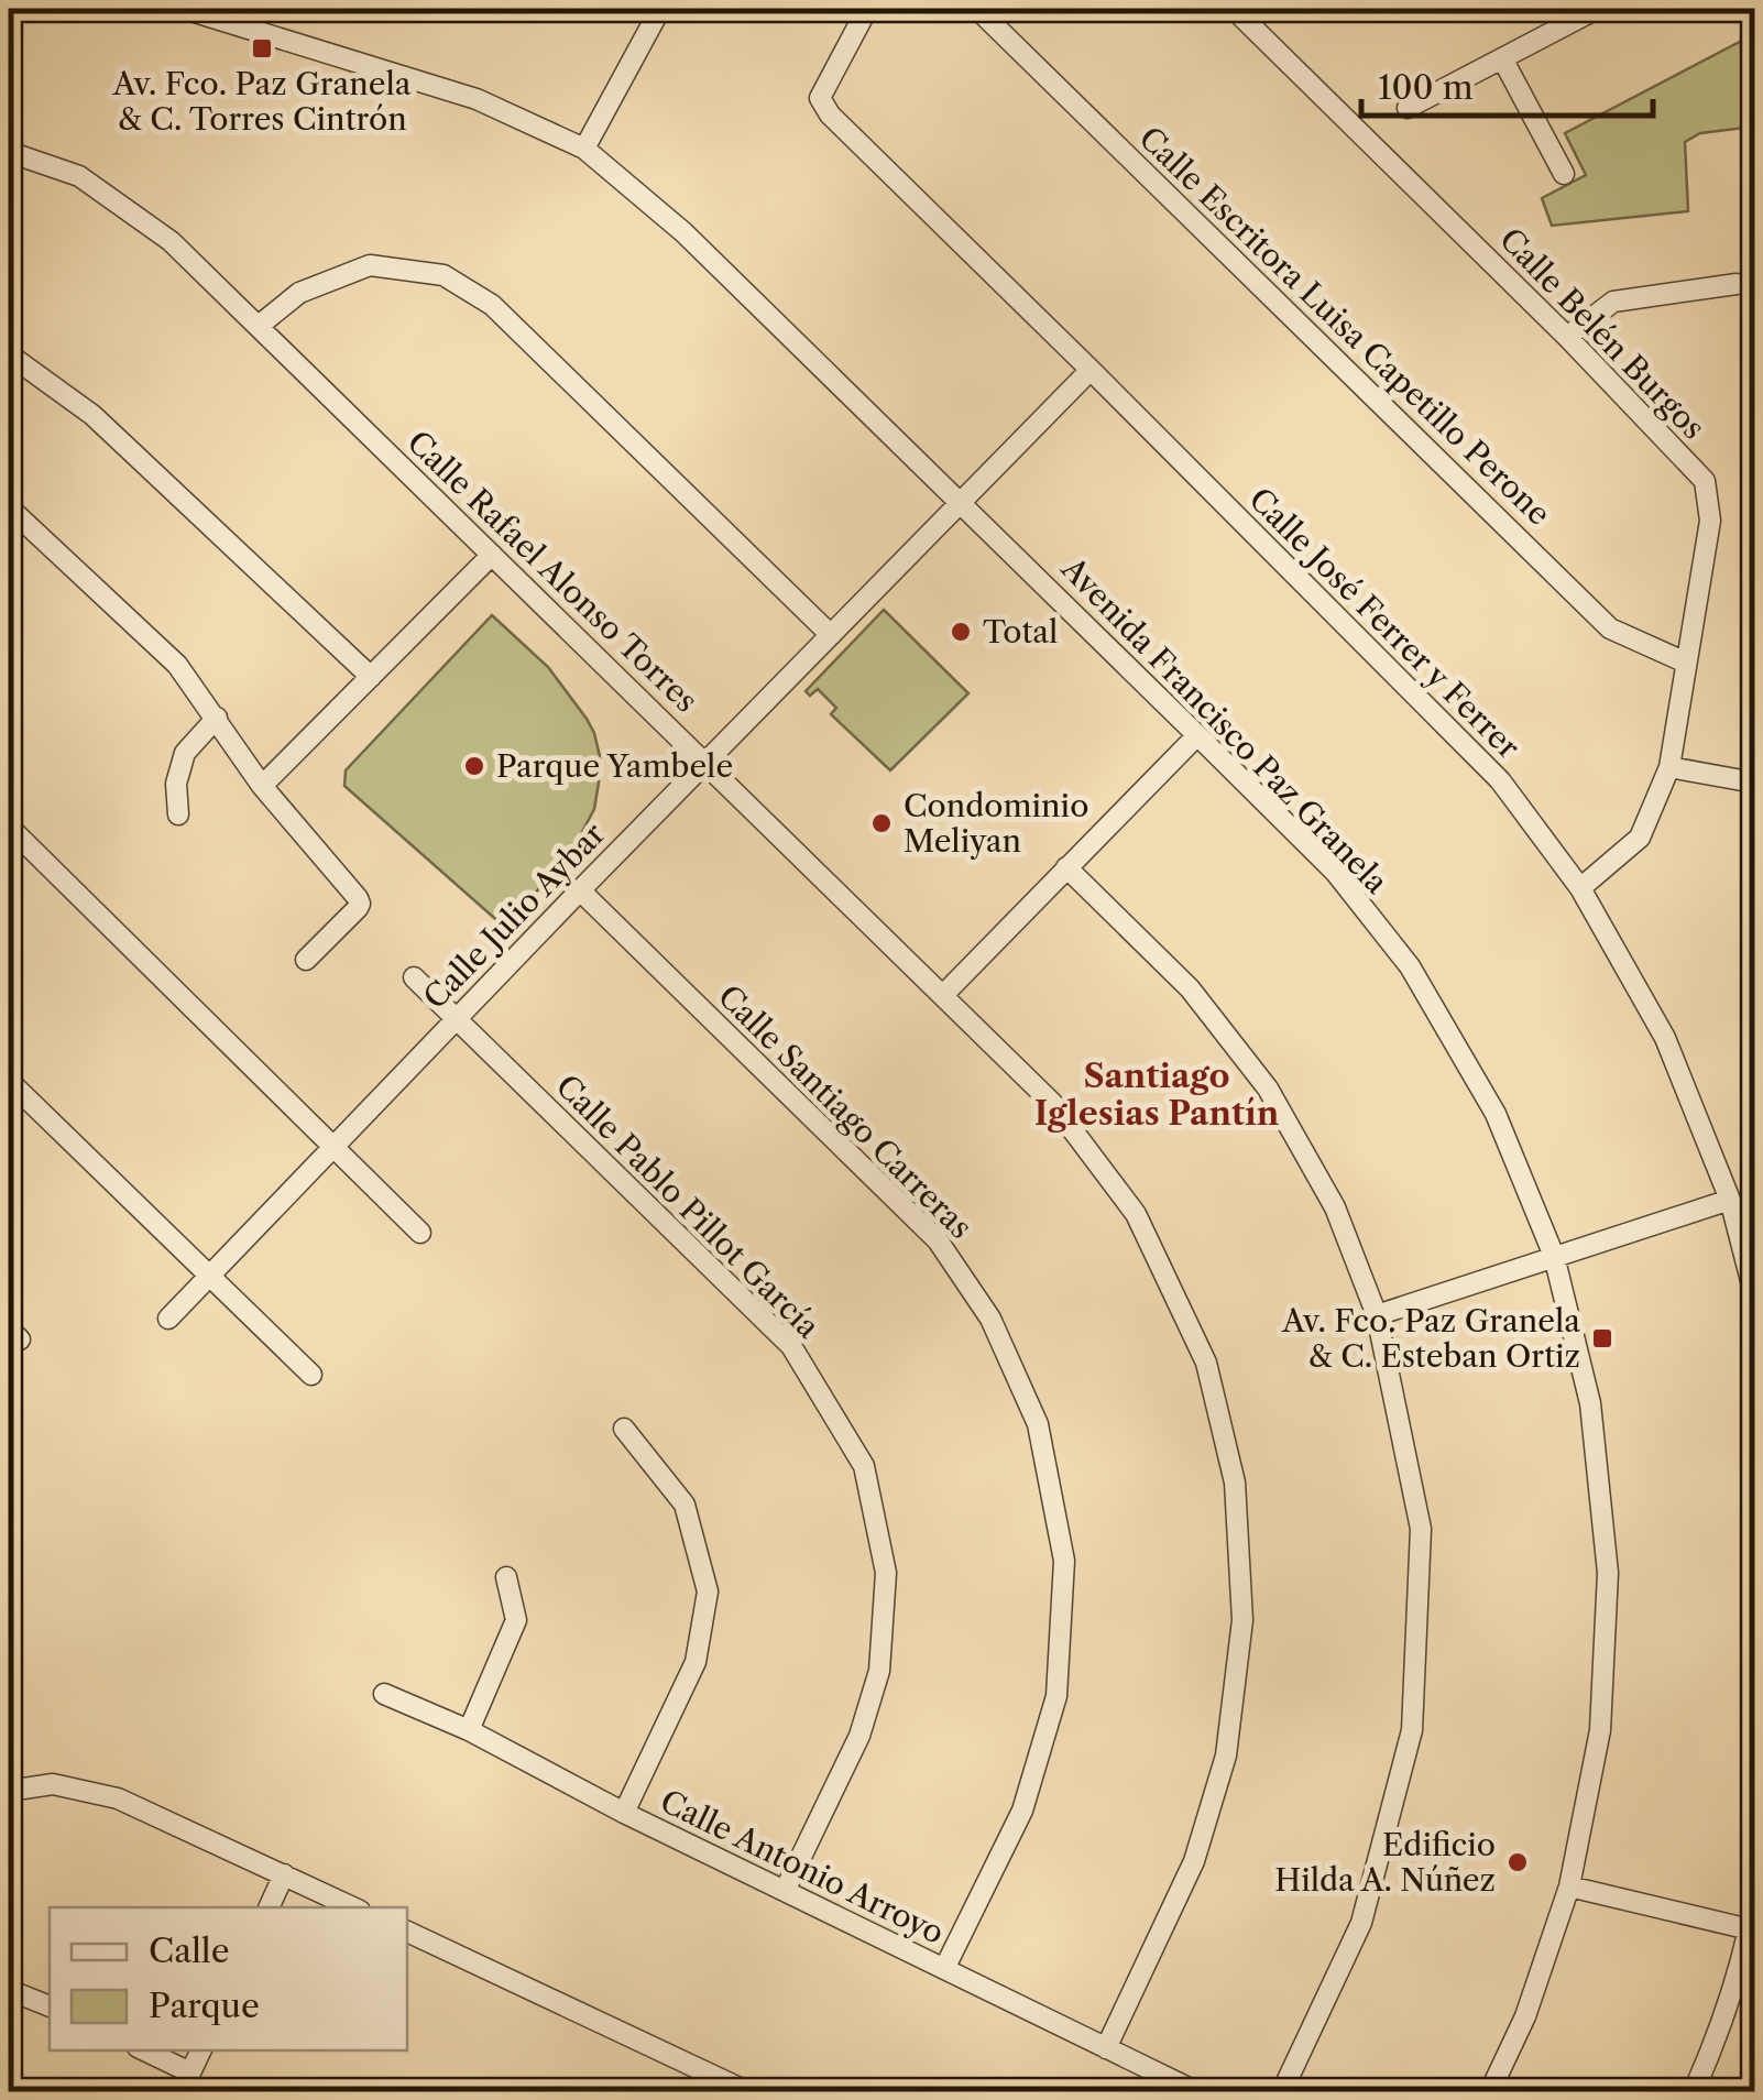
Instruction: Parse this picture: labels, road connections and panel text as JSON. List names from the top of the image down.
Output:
{
  "streets": {
    "street": [
      "Calle Escritora Luisa Capetillo Perone",
      "Calle Belén Burgos",
      "Calle Rafael Alonso Torres",
      "Calle José Ferrer y Ferrer",
      "Avenida Francisco Paz Granela",
      "Calle Julio Aybar",
      "Calle Santiago Carreras",
      "Calle Pablo Pillot García",
      "Calle Antonio Arroyo"
    ]
  },
  "crossings": [
    ["Calle Escritora Luisa Capetillo Perone", "Calle Belén Burgos"],
    ["Calle Belén Burgos", "Calle José Ferrer y Ferrer"],
    ["Calle Rafael Alonso Torres", "Calle Julio Aybar"],
    ["Calle Rafael Alonso Torres", "Calle Antonio Arroyo"],
    ["Calle José Ferrer y Ferrer", "Calle Julio Aybar"],
    ["Avenida Francisco Paz Granela", "Calle Julio Aybar"],
    ["Calle Julio Aybar", "Calle Santiago Carreras"],
    ["Calle Julio Aybar", "Calle Pablo Pillot García"],
    ["Calle Santiago Carreras", "Calle Antonio Arroyo"],
    ["Calle Pablo Pillot García", "Calle Antonio Arroyo"]
  ],
  "districts": ["Santiago Iglesias Pantín"],
  "places": {
    "transit": ["Av. Fco. Paz Granela & C. Torres Cintrón", "Av. Fco. Paz Granela & C. Esteban Ortiz"],
    "other": [
      "Total",
      "Parque Yambele",
      "Condominio Meliyan",
      "Edificio Hilda A. Núñez"
    ]
  },
  "legend": ["Calle", "Parque"],
  "scale_bar": "100 m"
}
